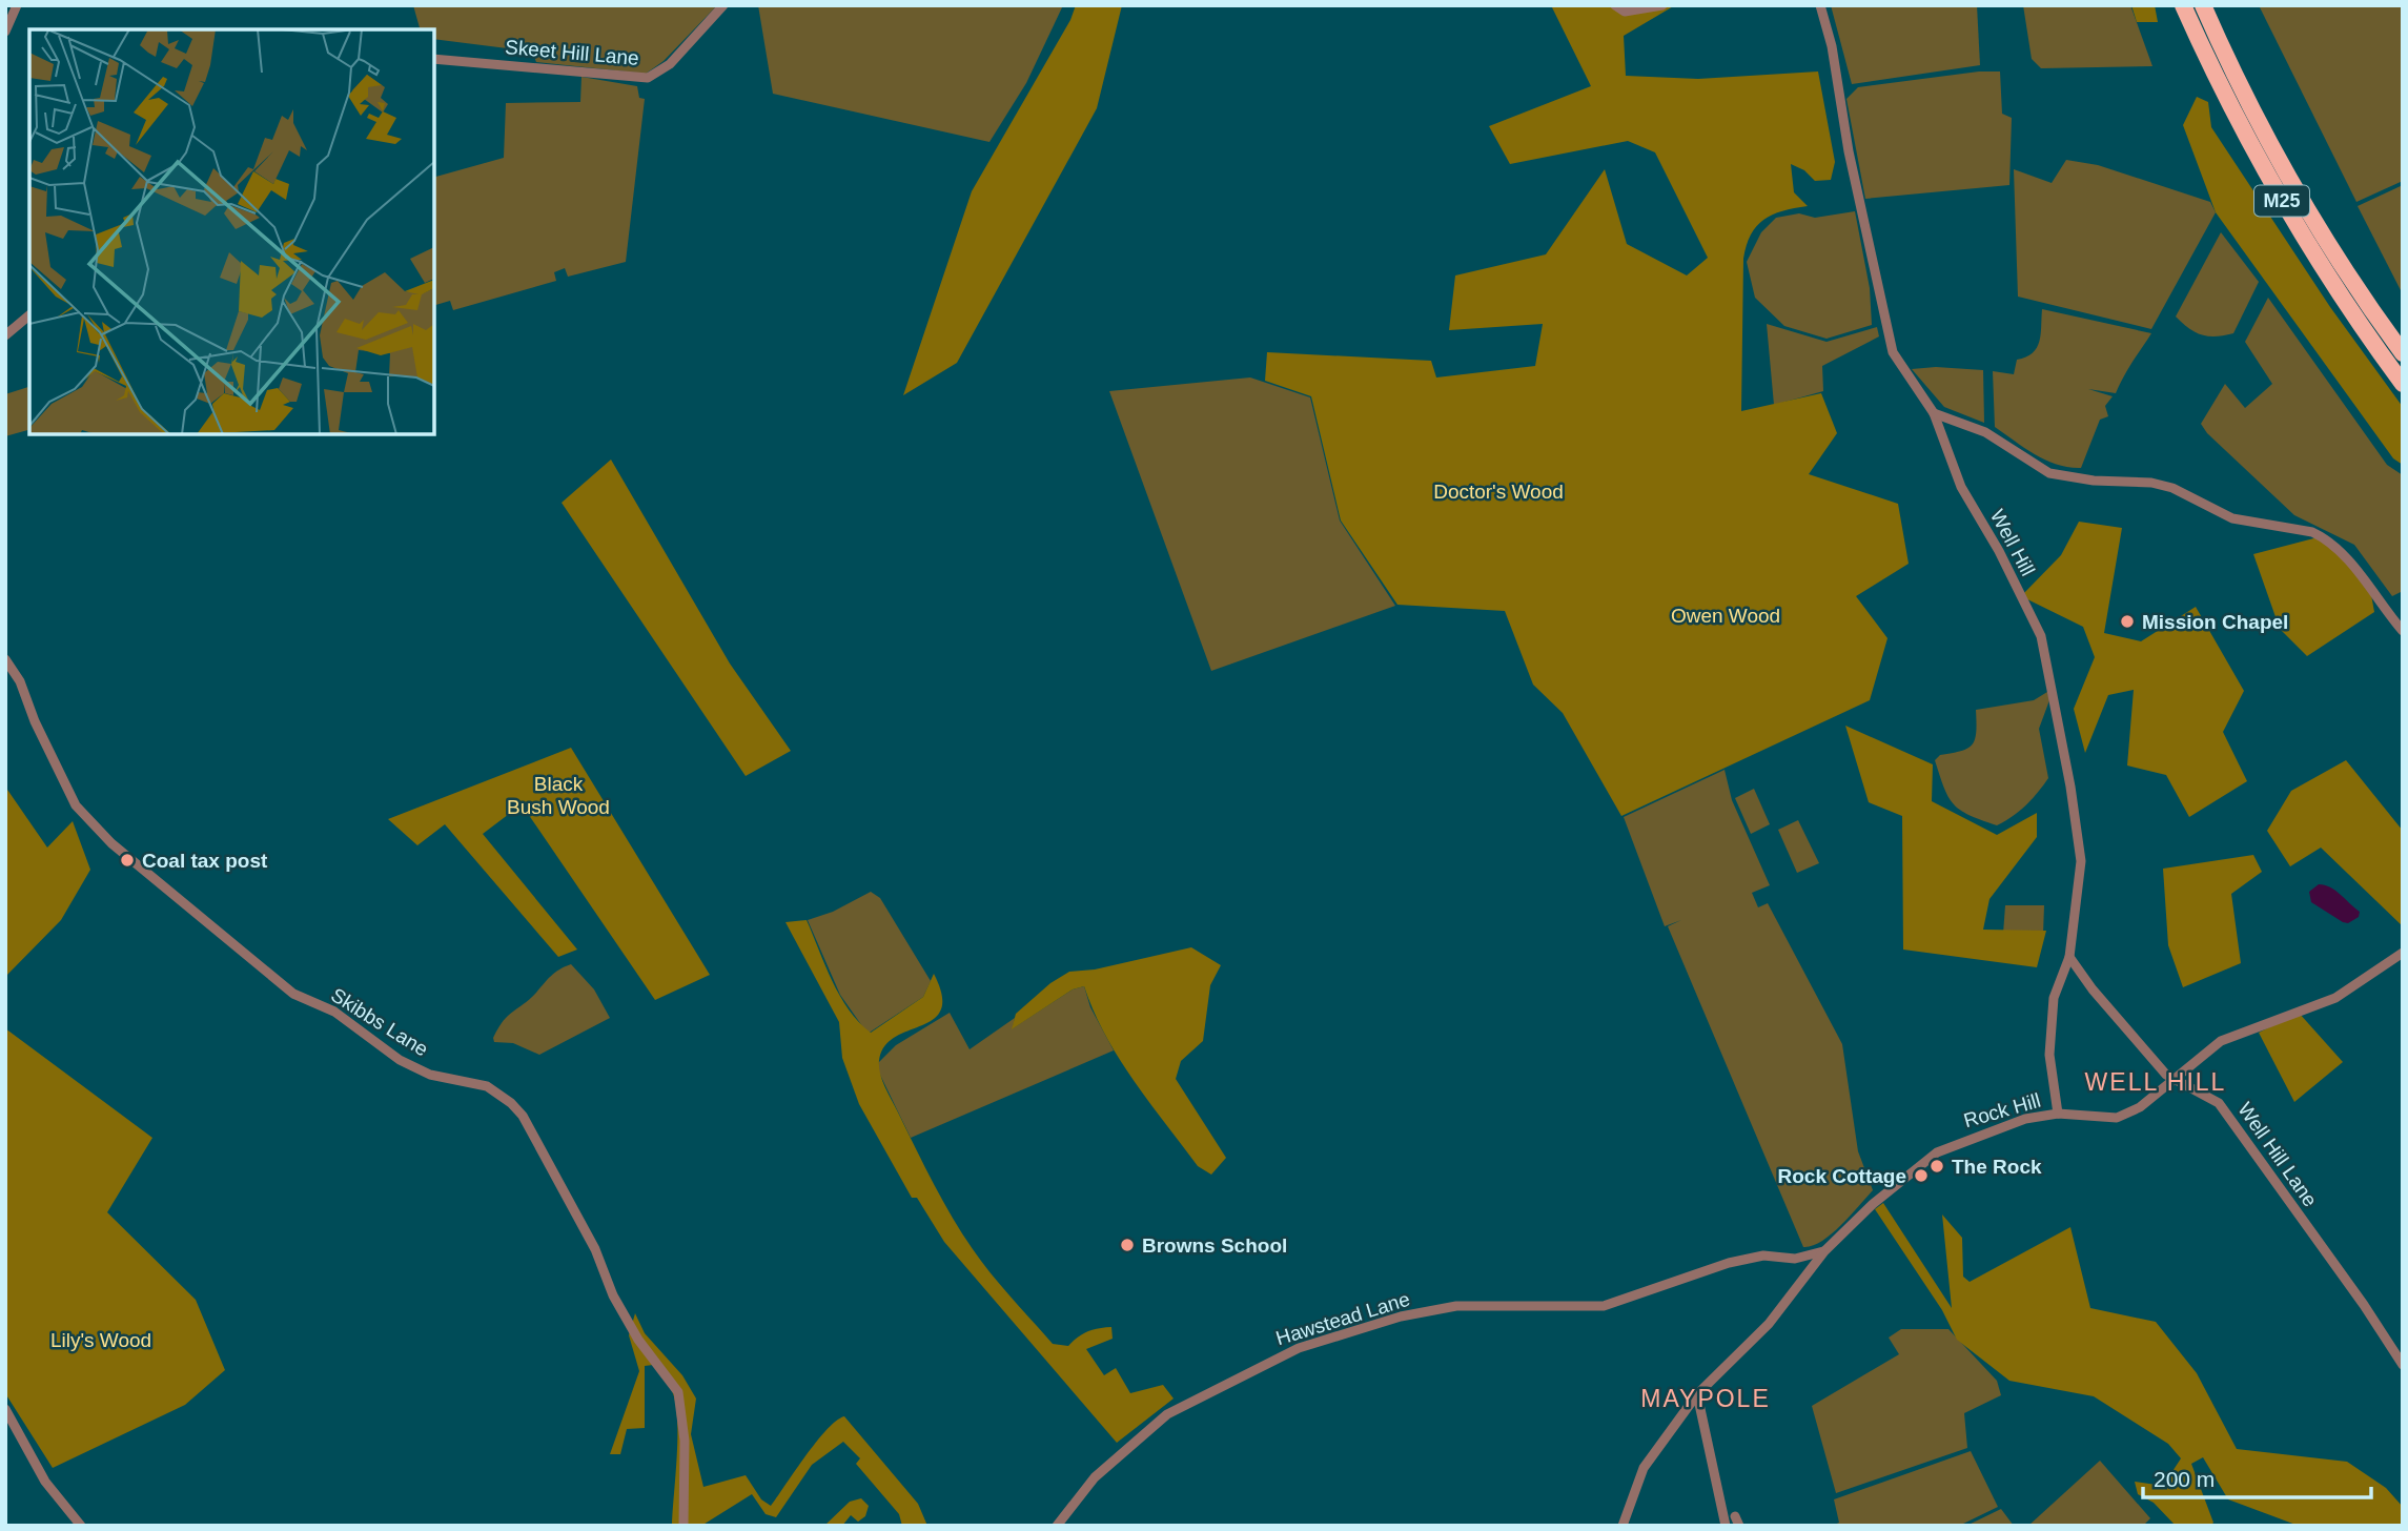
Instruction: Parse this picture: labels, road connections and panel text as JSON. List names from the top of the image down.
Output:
{
  "streets": {
    "highway": ["M25"],
    "street": [
      "Skeet Hill Lane",
      "Well Hill",
      "Skibbs Lane",
      "Rock Hill",
      "Well Hill Lane",
      "Hawstead Lane"
    ]
  },
  "crossings": [
    ["Well Hill", "Rock Hill"],
    ["Well Hill", "Well Hill Lane"],
    ["Rock Hill", "Well Hill Lane"],
    ["Rock Hill", "Hawstead Lane"]
  ],
  "districts": ["WELL HILL", "MAYPOLE"],
  "parks": [
    "Doctor's Wood",
    "Owen Wood",
    "Black Bush Wood",
    "Lily's Wood"
  ],
  "places": [
    "Mission Chapel",
    "Coal tax post",
    "The Rock",
    "Rock Cottage",
    "Browns School"
  ],
  "scale_bar": "200 m"
}
